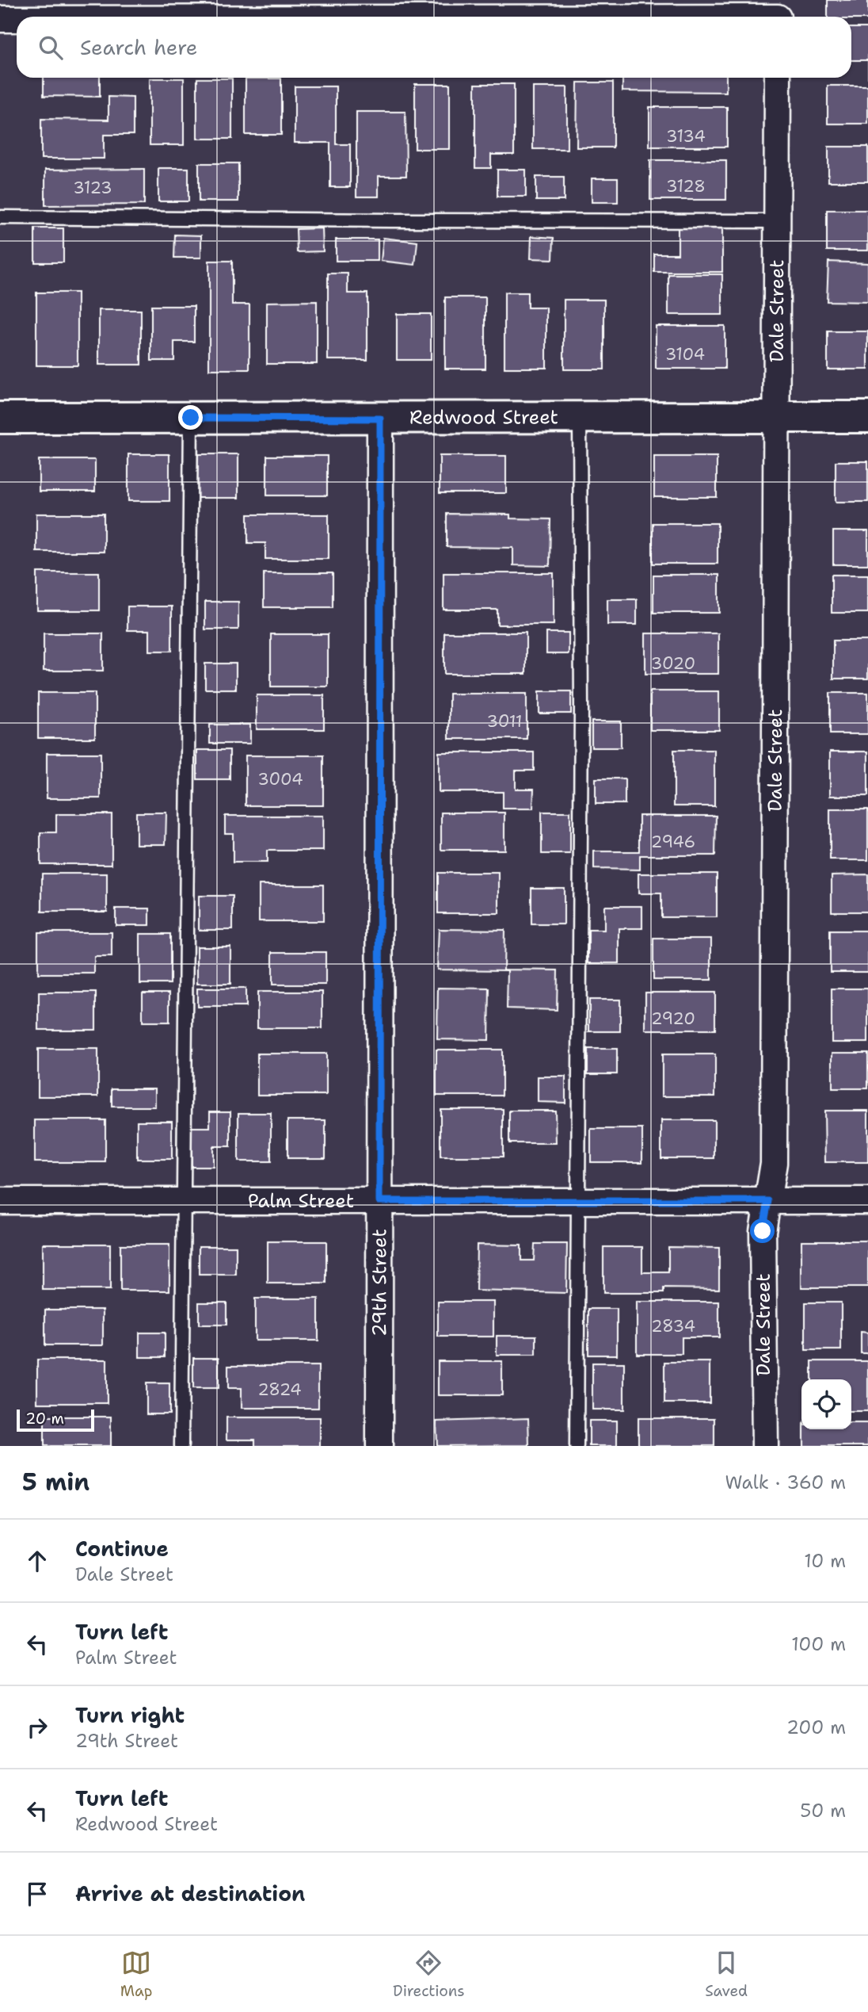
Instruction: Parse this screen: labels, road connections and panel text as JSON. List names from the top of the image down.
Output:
{
  "streets": {
    "street": [
      "Dale Street",
      "Redwood Street",
      "Palm Street",
      "29th Street"
    ]
  },
  "crossings": [
    ["Dale Street", "Redwood Street"],
    ["Dale Street", "Palm Street"],
    ["Redwood Street", "29th Street"],
    ["Palm Street", "29th Street"]
  ],
  "house_numbers": [
    "3134",
    "3128",
    "3123",
    "3104",
    "3020",
    "3011",
    "3004",
    "2946",
    "2920",
    "2834",
    "2824"
  ],
  "scale_bar": "20 m",
  "page": {
    "search": "Search here",
    "scale": "20 m",
    "heading": ["5 min", "Walk · 360 m"],
    "list": [
      ["Continue", "Dale Street", "10 m"],
      ["Turn left", "Palm Street", "100 m"],
      ["Turn right", "29th Street", "200 m"],
      ["Turn left", "Redwood Street", "50 m"],
      "Arrive at destination"
    ],
    "nav": ["Map", "Directions", "Saved"]
  }
}
